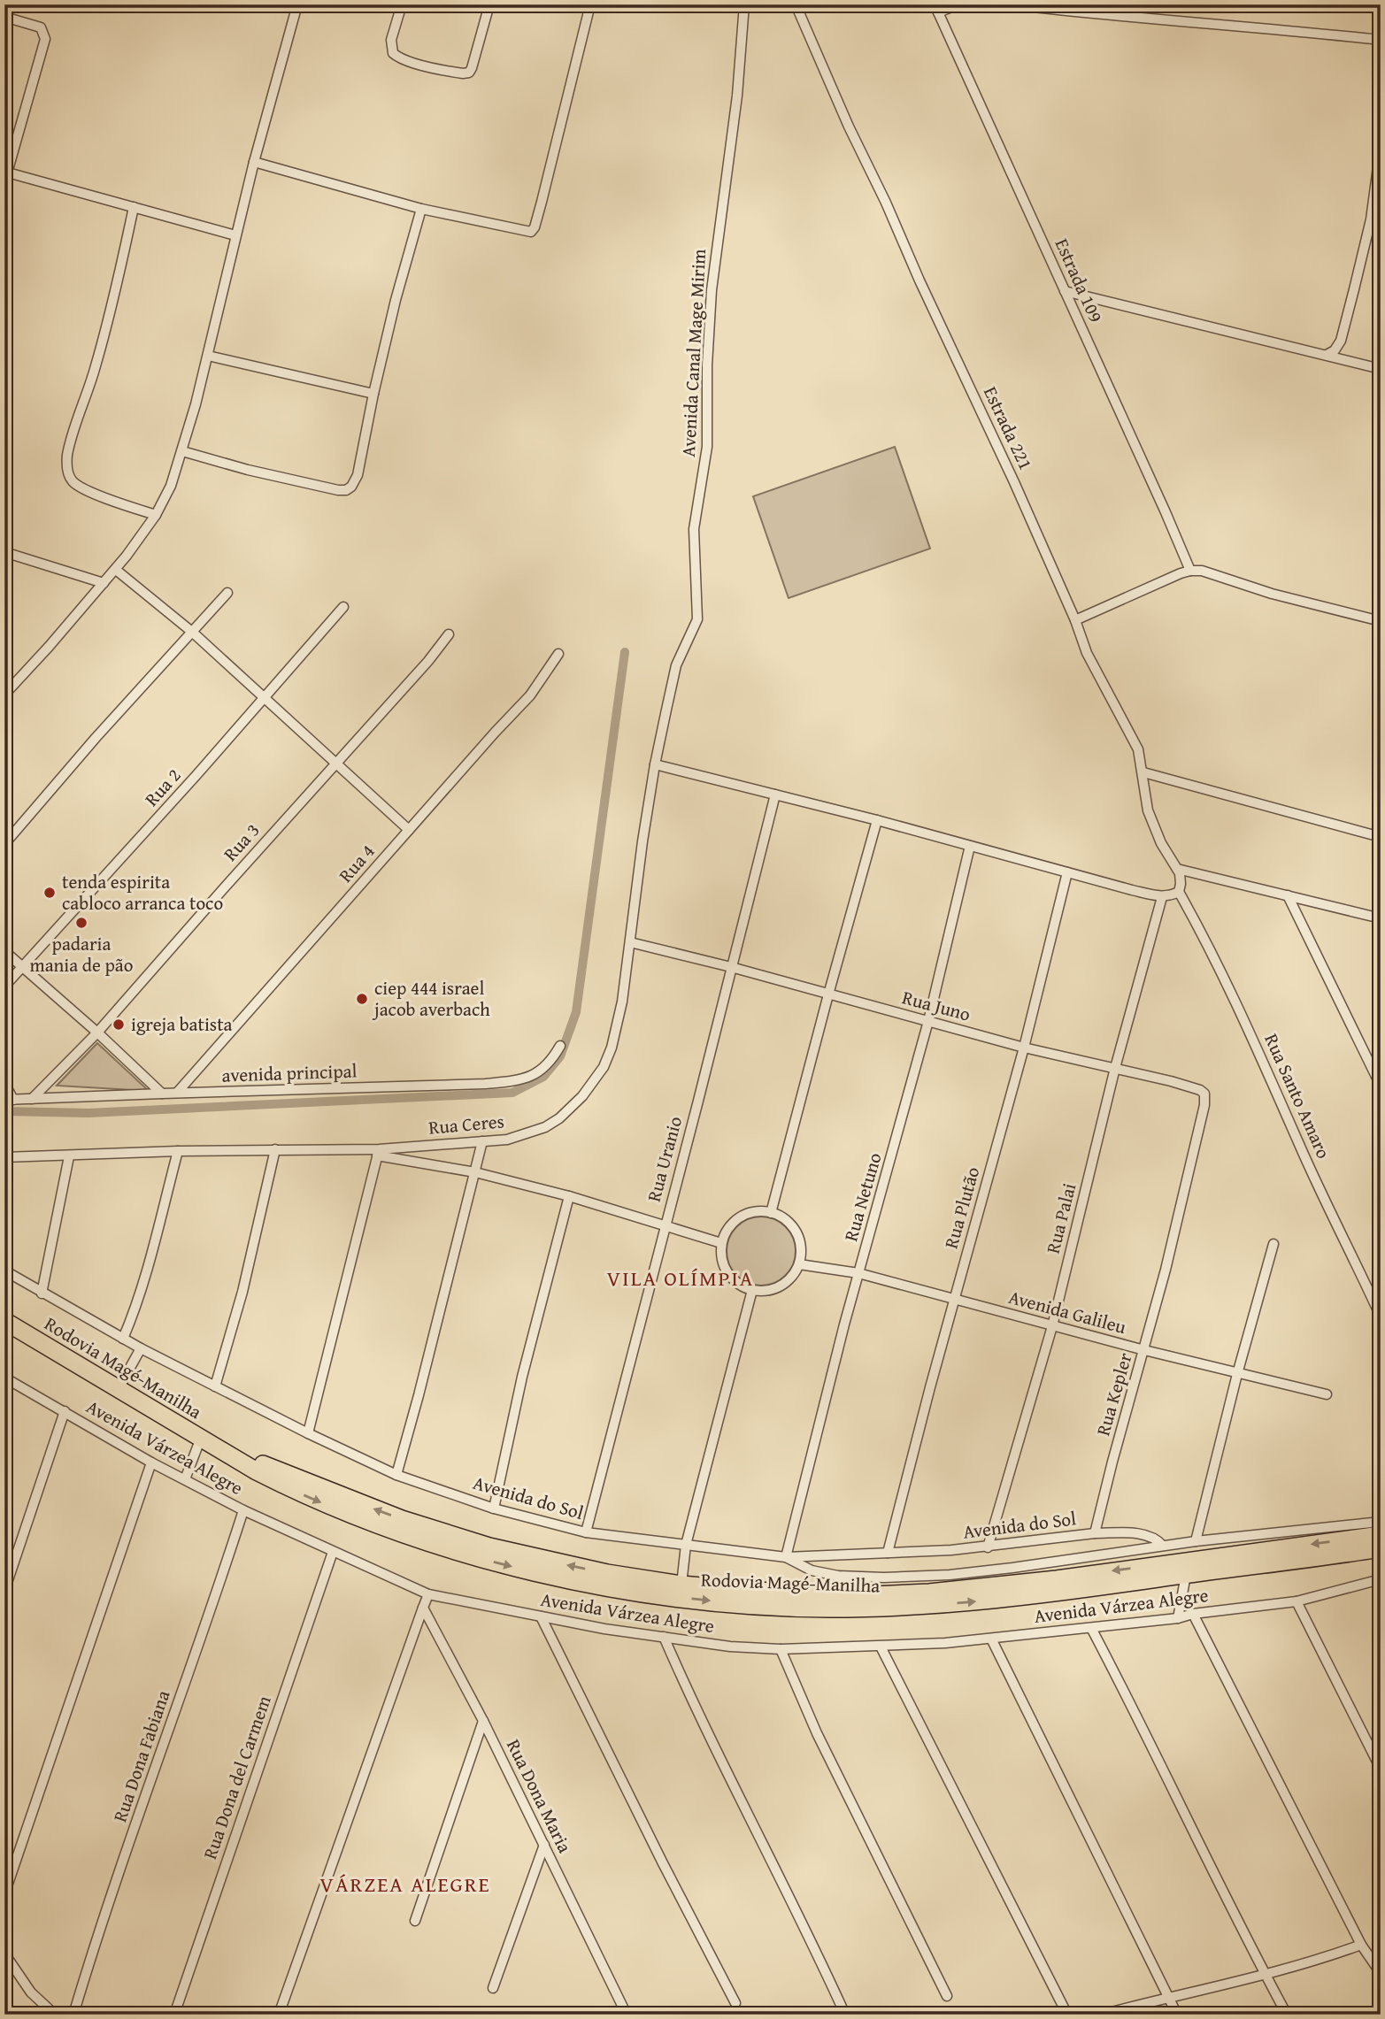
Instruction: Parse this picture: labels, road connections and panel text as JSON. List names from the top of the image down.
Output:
{
  "streets": {
    "highway": ["Rodovia Magé-Manilha"],
    "street": [
      "Estrada 109",
      "Avenida Canal Mage Mirim",
      "Estrada 221",
      "Rua 2",
      "Rua 3",
      "Rua 4",
      "Rua Juno",
      "avenida principal",
      "Rua Santo Amaro",
      "Rua Ceres",
      "Rua Uranio",
      "Rua Netuno",
      "Rua Plutão",
      "Rua Palai",
      "Avenida Galileu",
      "Rua Kepler",
      "Avenida Várzea Alegre",
      "Avenida do Sol",
      "Rua Dona Fabiana",
      "Rua Dona del Carmem",
      "Rua Dona Maria"
    ]
  },
  "crossings": [
    ["Avenida Canal Mage Mirim", "Rua Ceres"],
    ["Rua 3", "avenida principal"],
    ["Rua 4", "avenida principal"],
    ["Rua Juno", "Rua Ceres"],
    ["Rua Juno", "Rua Uranio"],
    ["Rua Juno", "Rua Netuno"],
    ["Rua Juno", "Rua Plutão"],
    ["Rua Juno", "Rua Palai"],
    ["Rua Juno", "Rua Kepler"],
    ["Rua Uranio", "Avenida do Sol"],
    ["Rua Netuno", "Avenida Galileu"],
    ["Rua Netuno", "Avenida do Sol"],
    ["Rua Plutão", "Avenida Galileu"],
    ["Rua Plutão", "Avenida do Sol"],
    ["Rua Palai", "Avenida Galileu"],
    ["Rua Palai", "Avenida do Sol"],
    ["Avenida Galileu", "Rua Kepler"],
    ["Rua Kepler", "Avenida do Sol"],
    ["Avenida Várzea Alegre", "Rua Dona Fabiana"],
    ["Avenida Várzea Alegre", "Rua Dona del Carmem"]
  ],
  "districts": ["VILA OLÍMPIA", "VÁRZEA ALEGRE"],
  "places": [
    "tenda espirita cabloco arranca toco",
    "padaria mania de pão",
    "ciep 444 israel jacob averbach",
    "igreja batista"
  ]
}
